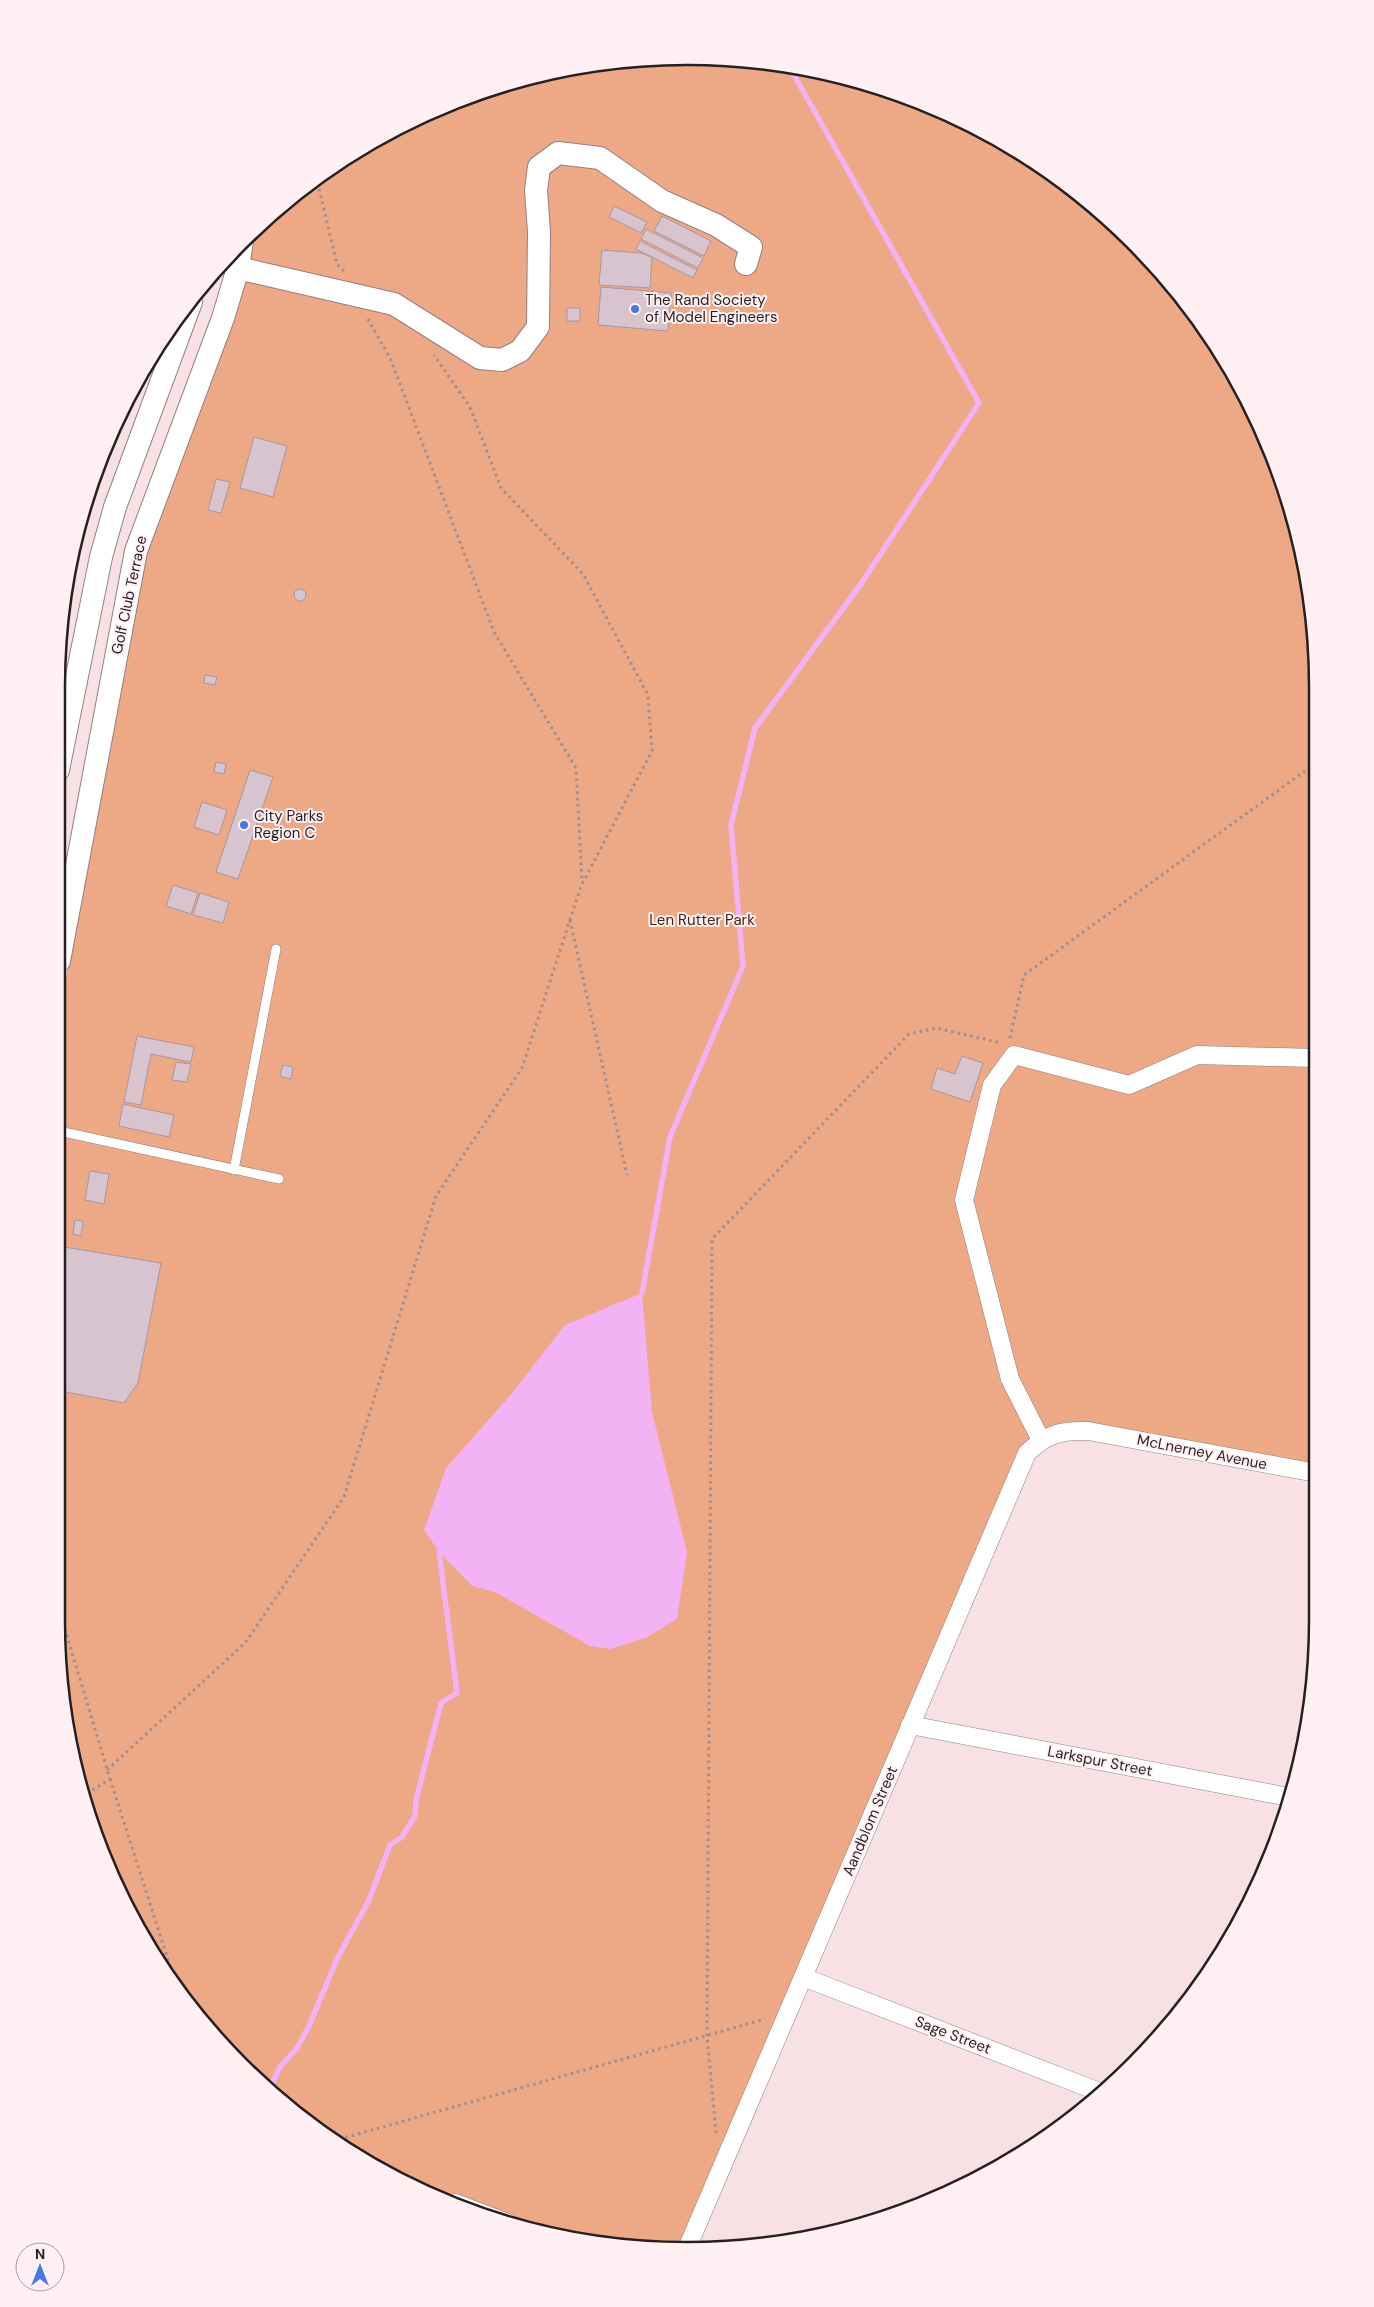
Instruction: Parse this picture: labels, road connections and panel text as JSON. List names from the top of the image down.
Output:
{
  "streets": {
    "street": [
      "Golf Club Terrace",
      "McLnerney Avenue",
      "Larkspur Street",
      "Aandblom Street",
      "Sage Street"
    ]
  },
  "crossings": [
    ["McLnerney Avenue", "Aandblom Street"],
    ["Larkspur Street", "Aandblom Street"],
    ["Aandblom Street", "Sage Street"]
  ],
  "parks": ["Len Rutter Park"],
  "places": ["The Rand Society of Model Engineers", "City Parks Region C"],
  "north": "top"
}
